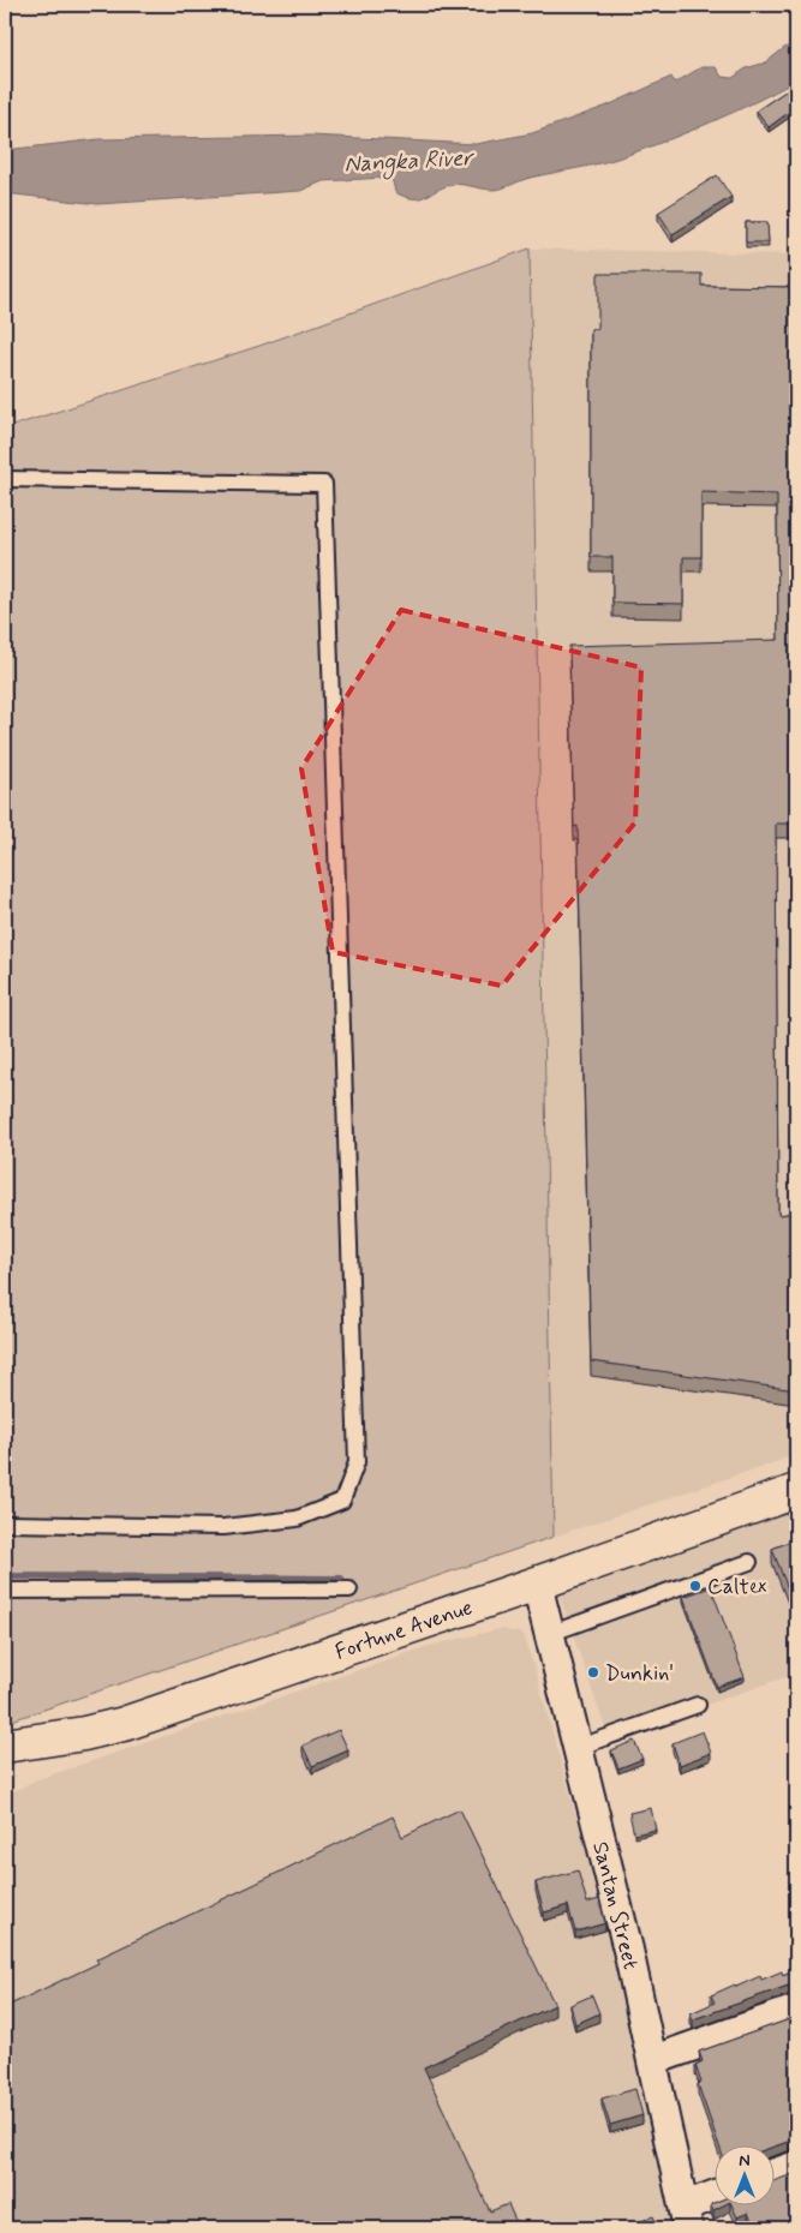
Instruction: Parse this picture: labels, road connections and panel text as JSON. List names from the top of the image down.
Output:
{
  "streets": {
    "main road": ["Fortune Avenue"],
    "street": ["Santan Street"]
  },
  "crossings": [
    ["Fortune Avenue", "Santan Street"]
  ],
  "water": ["Nangka River"],
  "places": ["Caltex", "Dunkin'"],
  "north": "top"
}
